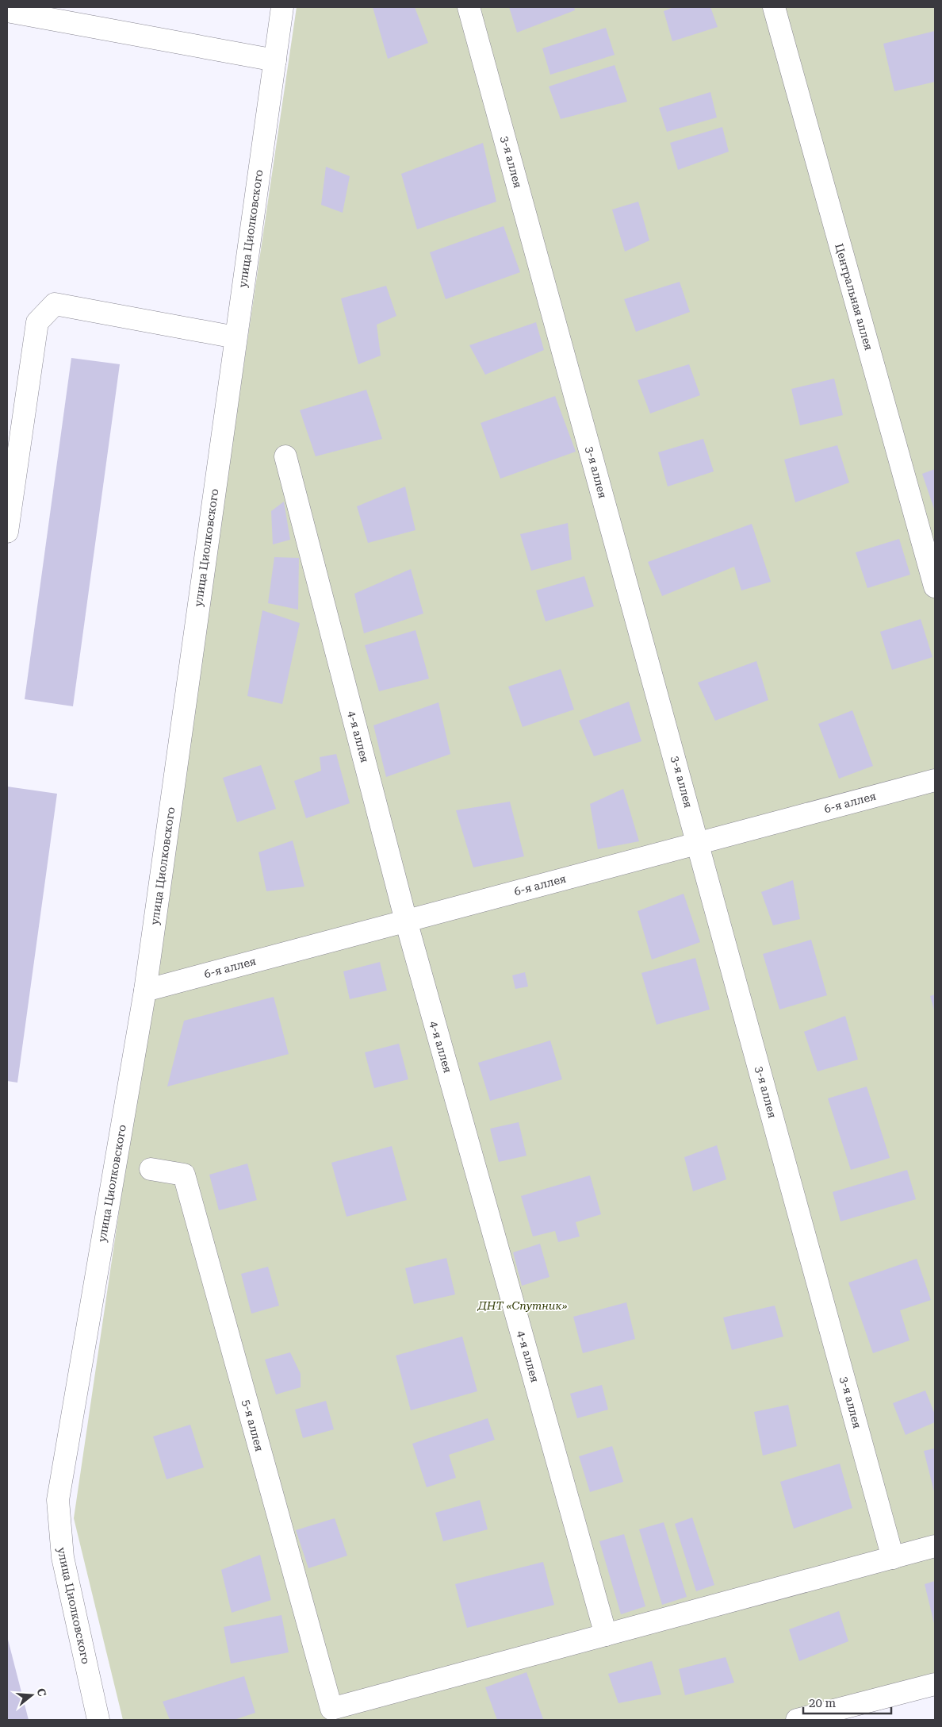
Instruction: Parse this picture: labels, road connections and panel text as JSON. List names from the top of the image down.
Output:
{
  "streets": {
    "street": [
      "3-я аллея",
      "улица Циолковского",
      "Центральная аллея",
      "4-я аллея",
      "6-я аллея",
      "5-я аллея"
    ]
  },
  "crossings": [
    ["3-я аллея", "6-я аллея"],
    ["улица Циолковского", "6-я аллея"],
    ["4-я аллея", "6-я аллея"],
    ["4-я аллея", "5-я аллея"]
  ],
  "parks": ["ДНТ «Спутник»"],
  "scale_bar": "20 m",
  "north": "right"
}
